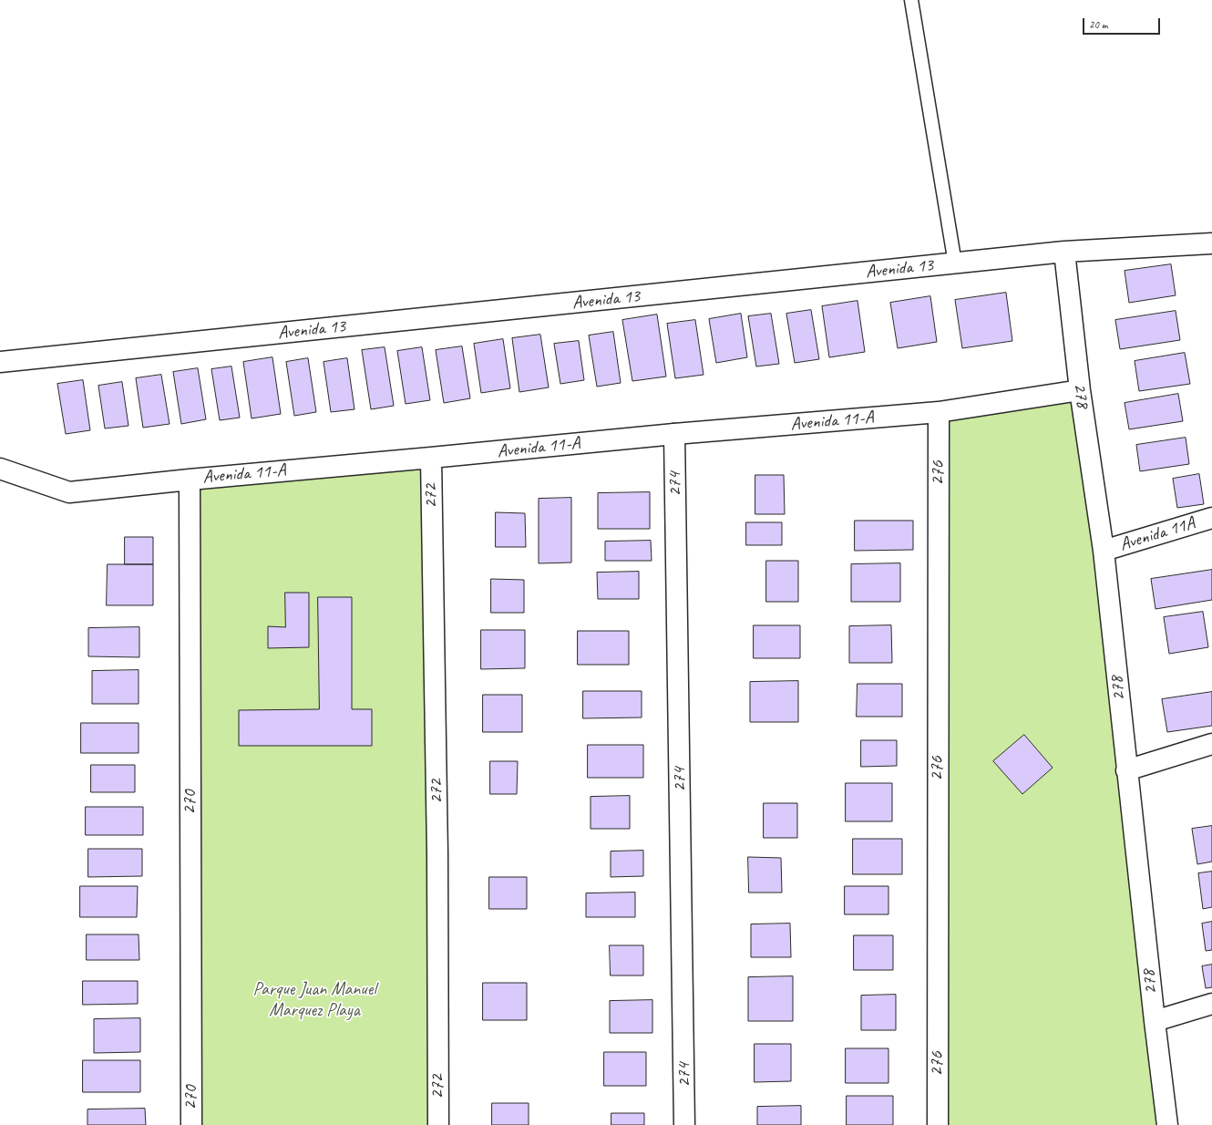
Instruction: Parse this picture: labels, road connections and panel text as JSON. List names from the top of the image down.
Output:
{
  "streets": {
    "street": [
      "Avenida 13",
      "278",
      "Avenida 11-A",
      "276",
      "274",
      "272",
      "Avenida 11A",
      "270"
    ]
  },
  "crossings": [
    ["Avenida 13", "278"],
    ["278", "Avenida 11-A"],
    ["278", "Avenida 11A"],
    ["Avenida 11-A", "276"],
    ["Avenida 11-A", "274"],
    ["Avenida 11-A", "272"],
    ["Avenida 11-A", "270"]
  ],
  "parks": ["Parque Juan Manuel Marquez Playa"],
  "scale_bar": "20 m"
}
